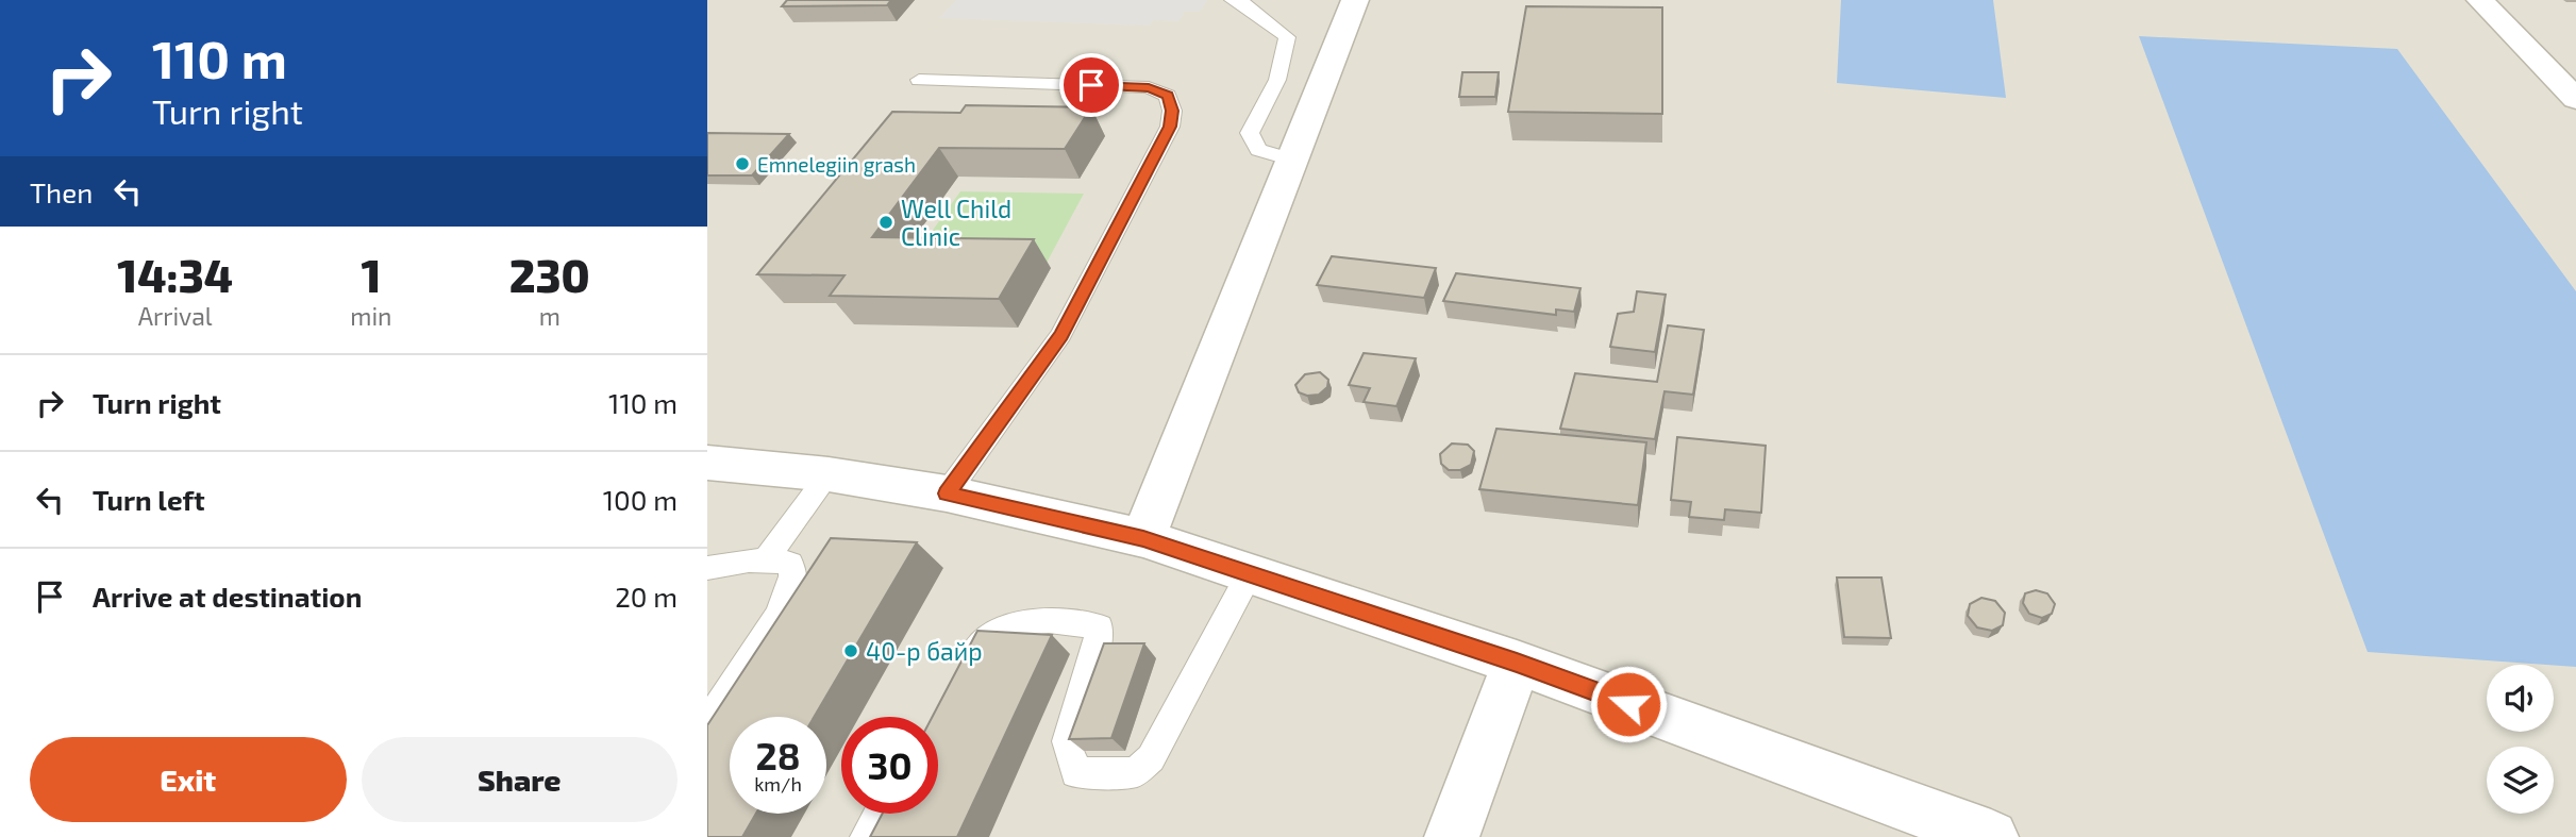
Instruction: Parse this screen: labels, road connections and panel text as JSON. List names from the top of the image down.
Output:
{
  "places": ["Emnelegiin grash", "Well Child Clinic", "40-р байр"],
  "page": {
    "turn": ["110 m", "Turn right"],
    "then": "Then",
    "eta": [
      "14:34",
      "Arrival",
      "1",
      "min",
      "230",
      "m"
    ],
    "list": [
      {
        "name": "Turn right",
        "value": "110 m"
      },
      {
        "name": "Turn left",
        "value": "100 m"
      },
      {
        "name": "Arrive at destination",
        "value": "20 m"
      }
    ],
    "speed": "28 km/h",
    "limit": "30",
    "buttons": ["Exit", "Share"]
  }
}
